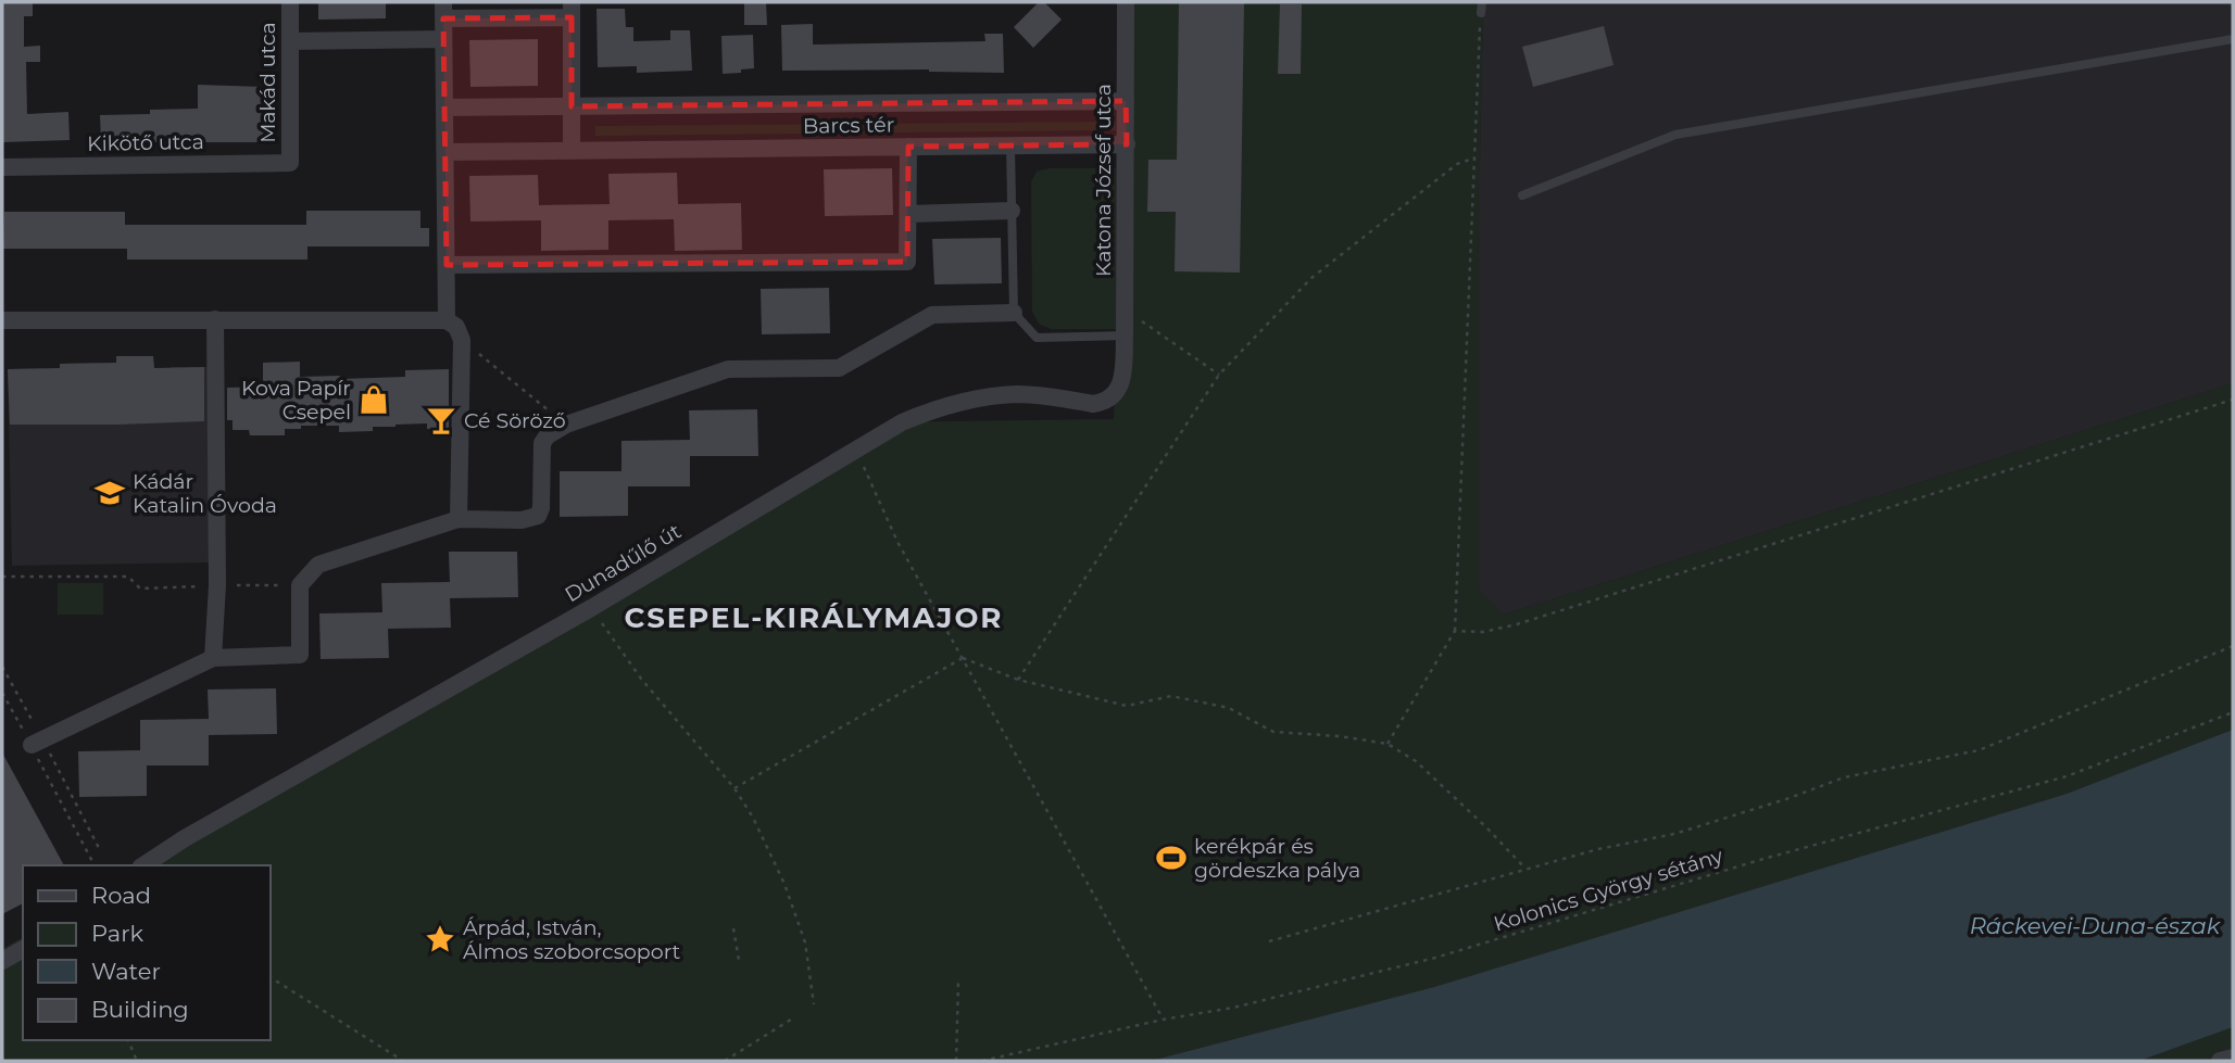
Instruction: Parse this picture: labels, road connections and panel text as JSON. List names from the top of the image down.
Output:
{
  "streets": {
    "street": [
      "Makád utca",
      "Barcs tér",
      "Kikötő utca",
      "Katona József utca",
      "Dunadűlő út"
    ],
    "path": ["Kolonics György sétány"]
  },
  "crossings": [
    ["Makád utca", "Kikötő utca"],
    ["Barcs tér", "Katona József utca"],
    ["Katona József utca", "Dunadűlő út"]
  ],
  "districts": ["CSEPEL-KIRÁLYMAJOR"],
  "water": ["Ráckevei-Duna-észak"],
  "places": {
    "shop": ["Kova Papír Csepel"],
    "bar": ["Cé Söröző"],
    "school or university": ["Kádár Katalin Óvoda"],
    "sports": ["kerékpár és gördeszka pálya"],
    "place": ["Árpád, István, Álmos szoborcsoport"]
  },
  "legend": [
    "Road",
    "Park",
    "Water",
    "Building"
  ]
}
